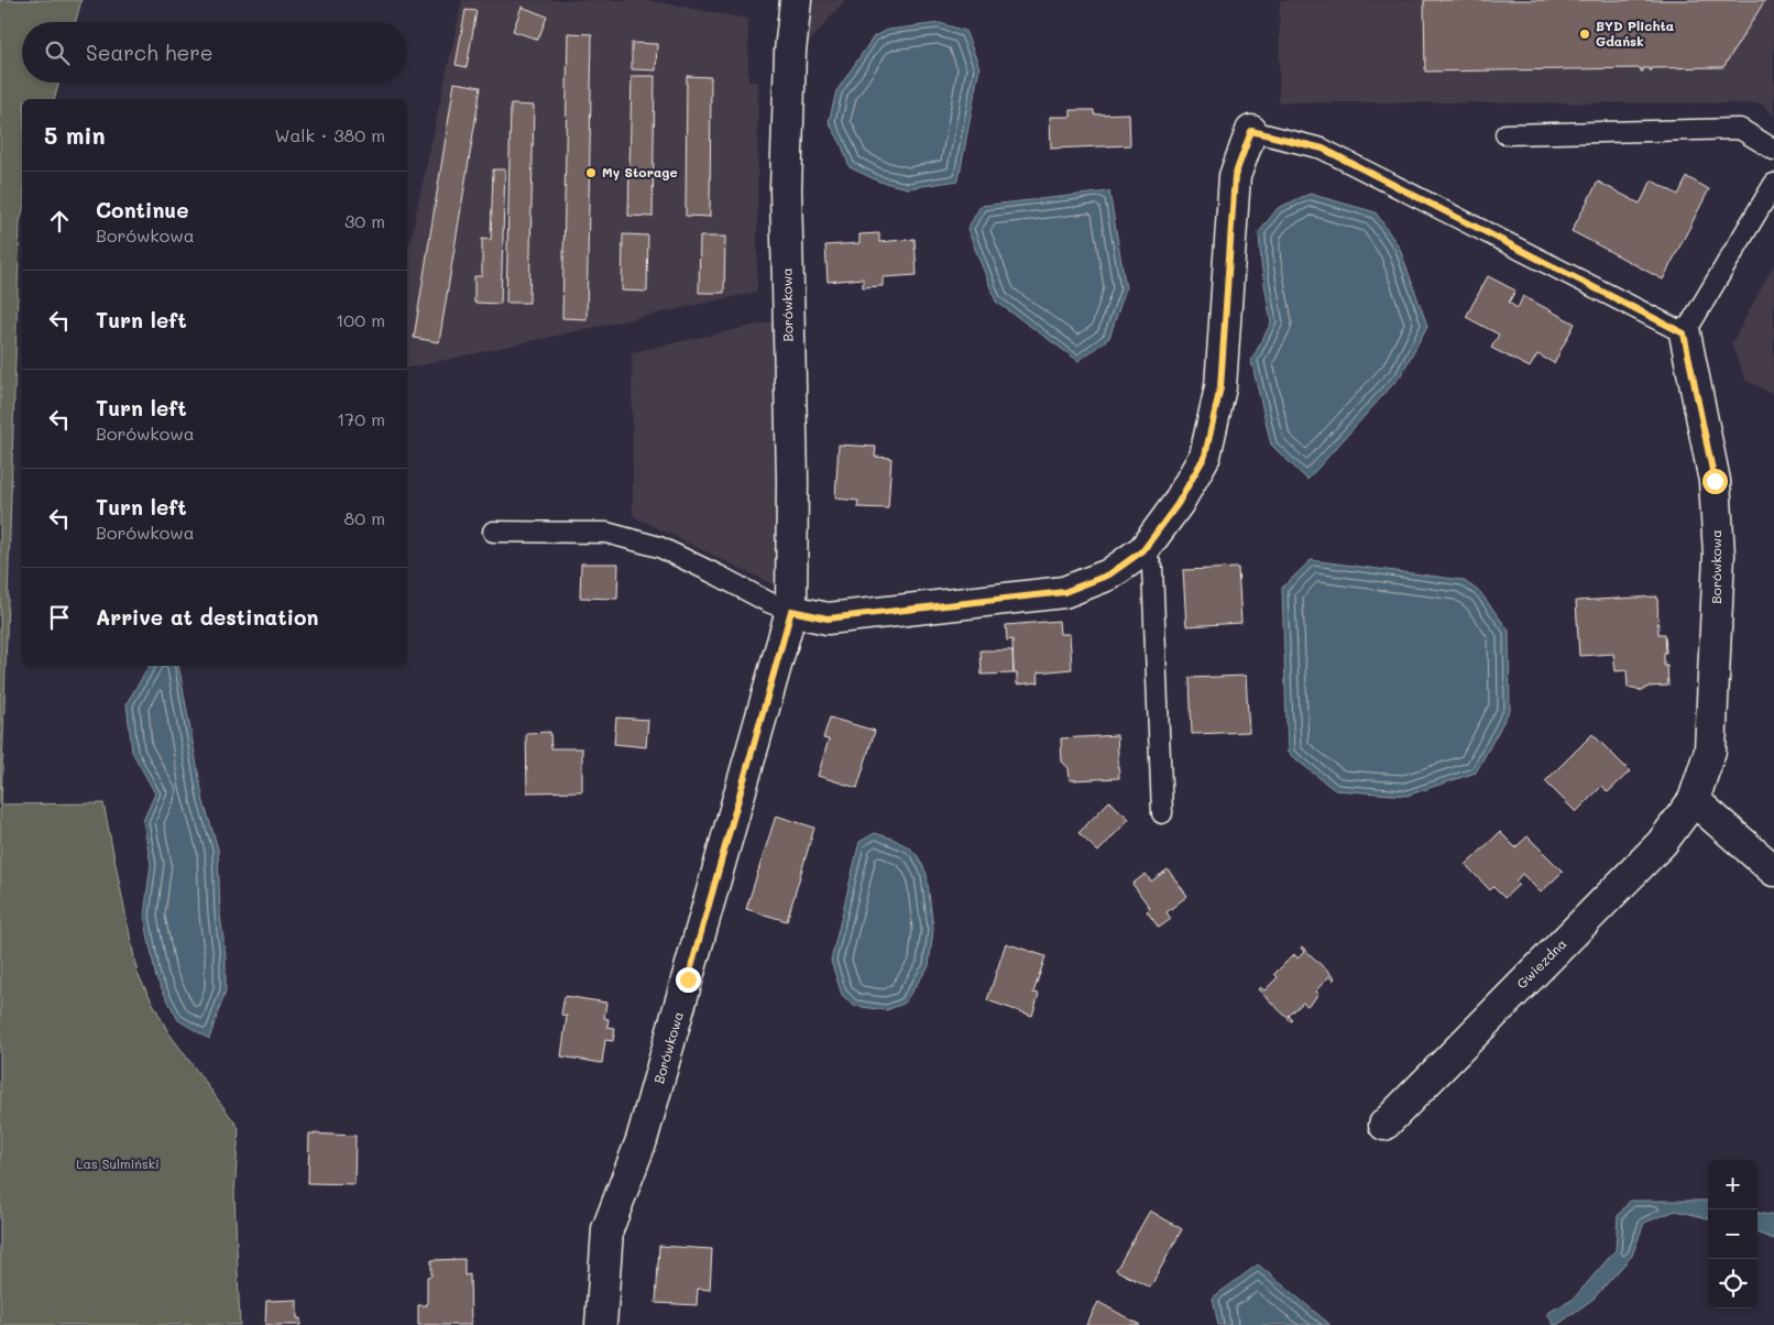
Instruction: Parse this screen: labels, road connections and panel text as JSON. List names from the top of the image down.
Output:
{
  "streets": {
    "street": ["Borówkowa", "Gwiezdna"]
  },
  "crossings": [
    ["Borówkowa", "Gwiezdna"]
  ],
  "parks": ["Las Sulmiński"],
  "places": ["BYD Plichta Gdańsk", "My Storage"],
  "page": {
    "search": "Search here",
    "heading": ["5 min", "Walk · 380 m"],
    "list": [
      ["Continue", "Borówkowa", "30 m"],
      ["Turn left", "100 m"],
      ["Turn left", "Borówkowa", "170 m"],
      ["Turn left", "Borówkowa", "80 m"],
      "Arrive at destination"
    ],
    "map_buttons": ["+", "−"]
  }
}
